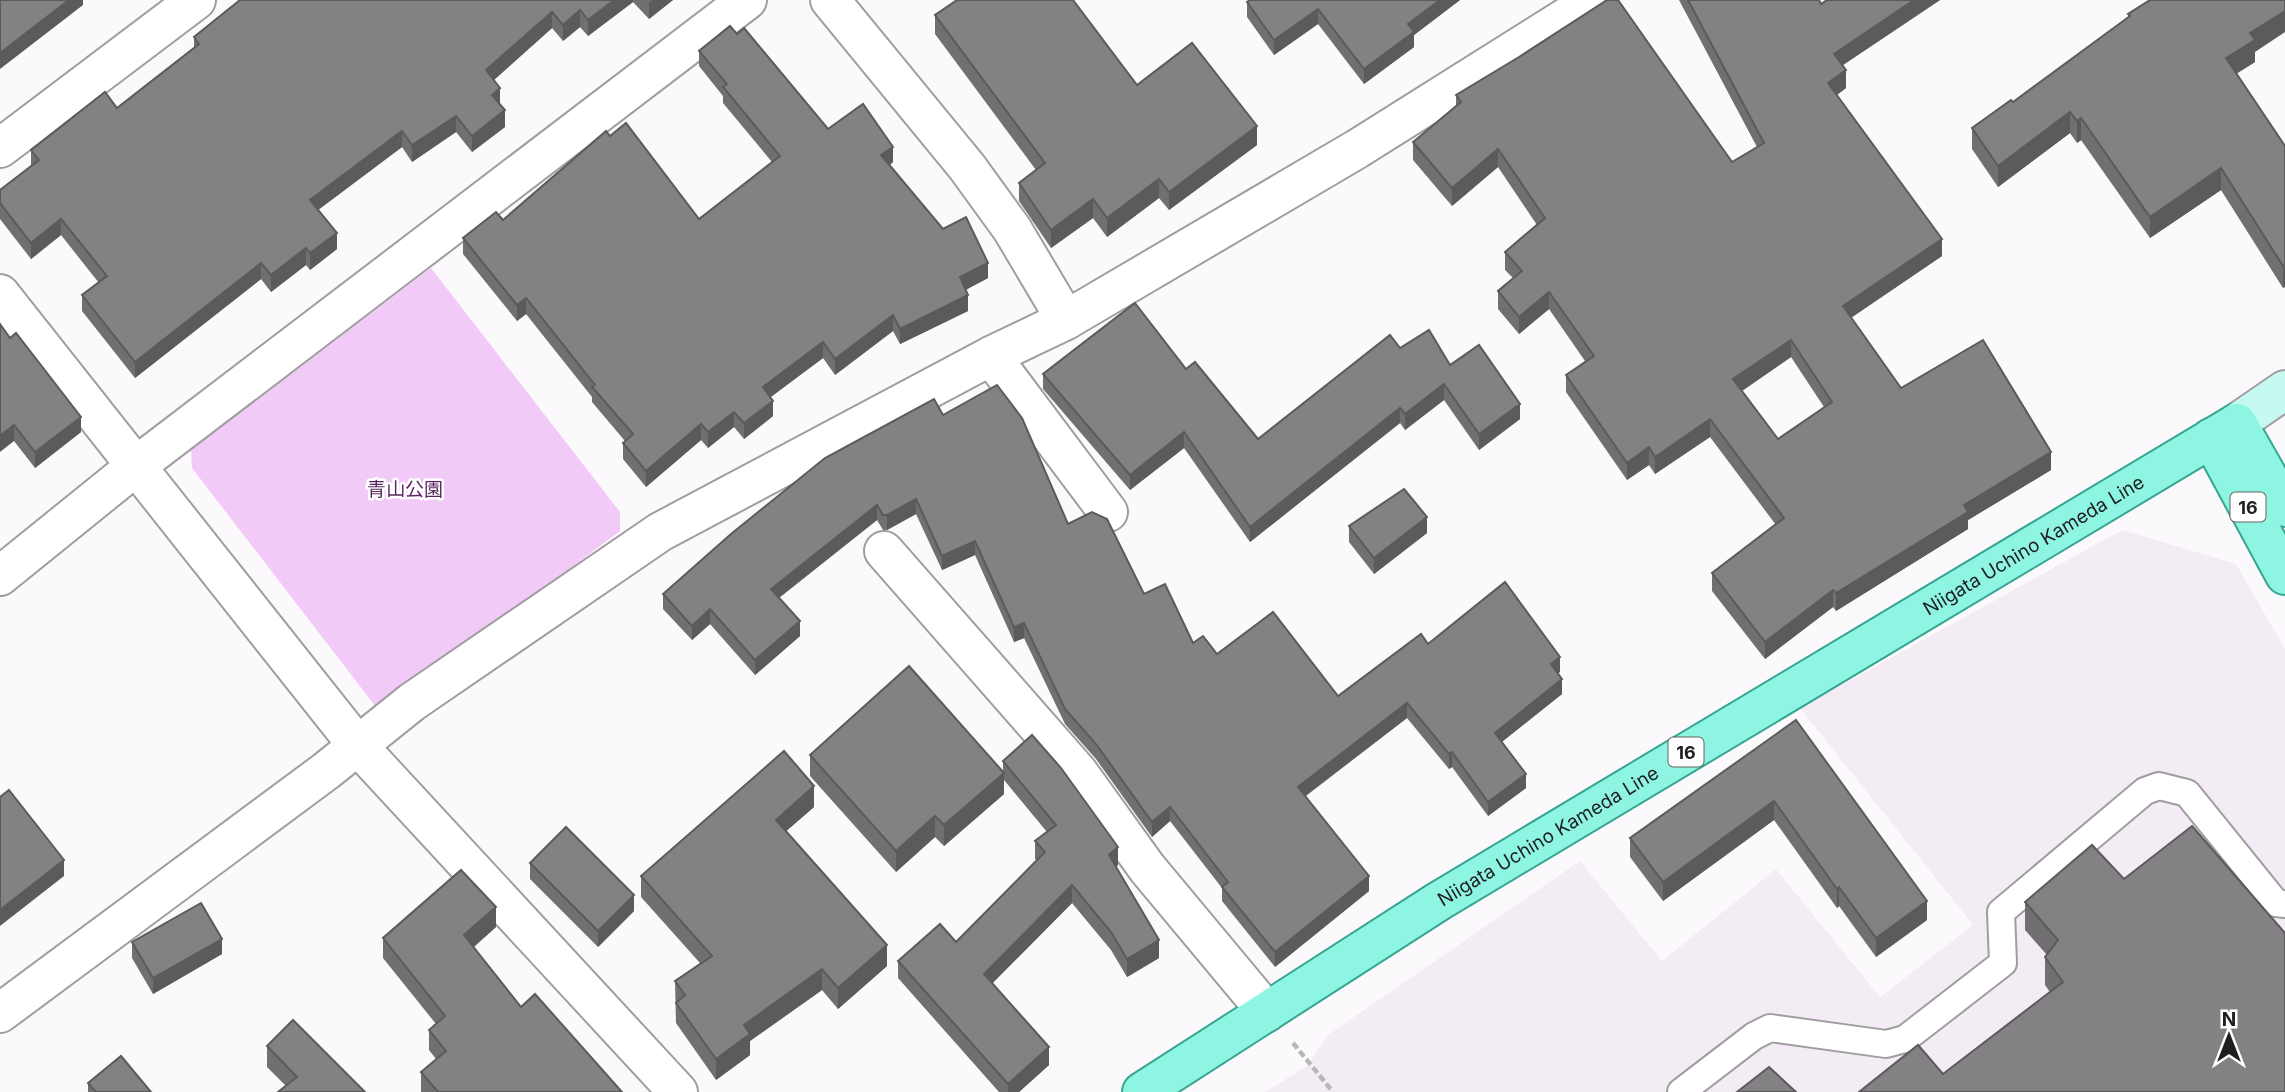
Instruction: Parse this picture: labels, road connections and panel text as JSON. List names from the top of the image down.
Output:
{
  "streets": {
    "main road": ["16", "Niigata Uchino Kameda Line"]
  },
  "crossings": [
    ["16", "Niigata Uchino Kameda Line"]
  ],
  "parks": ["青山公園"],
  "north": "top"
}
